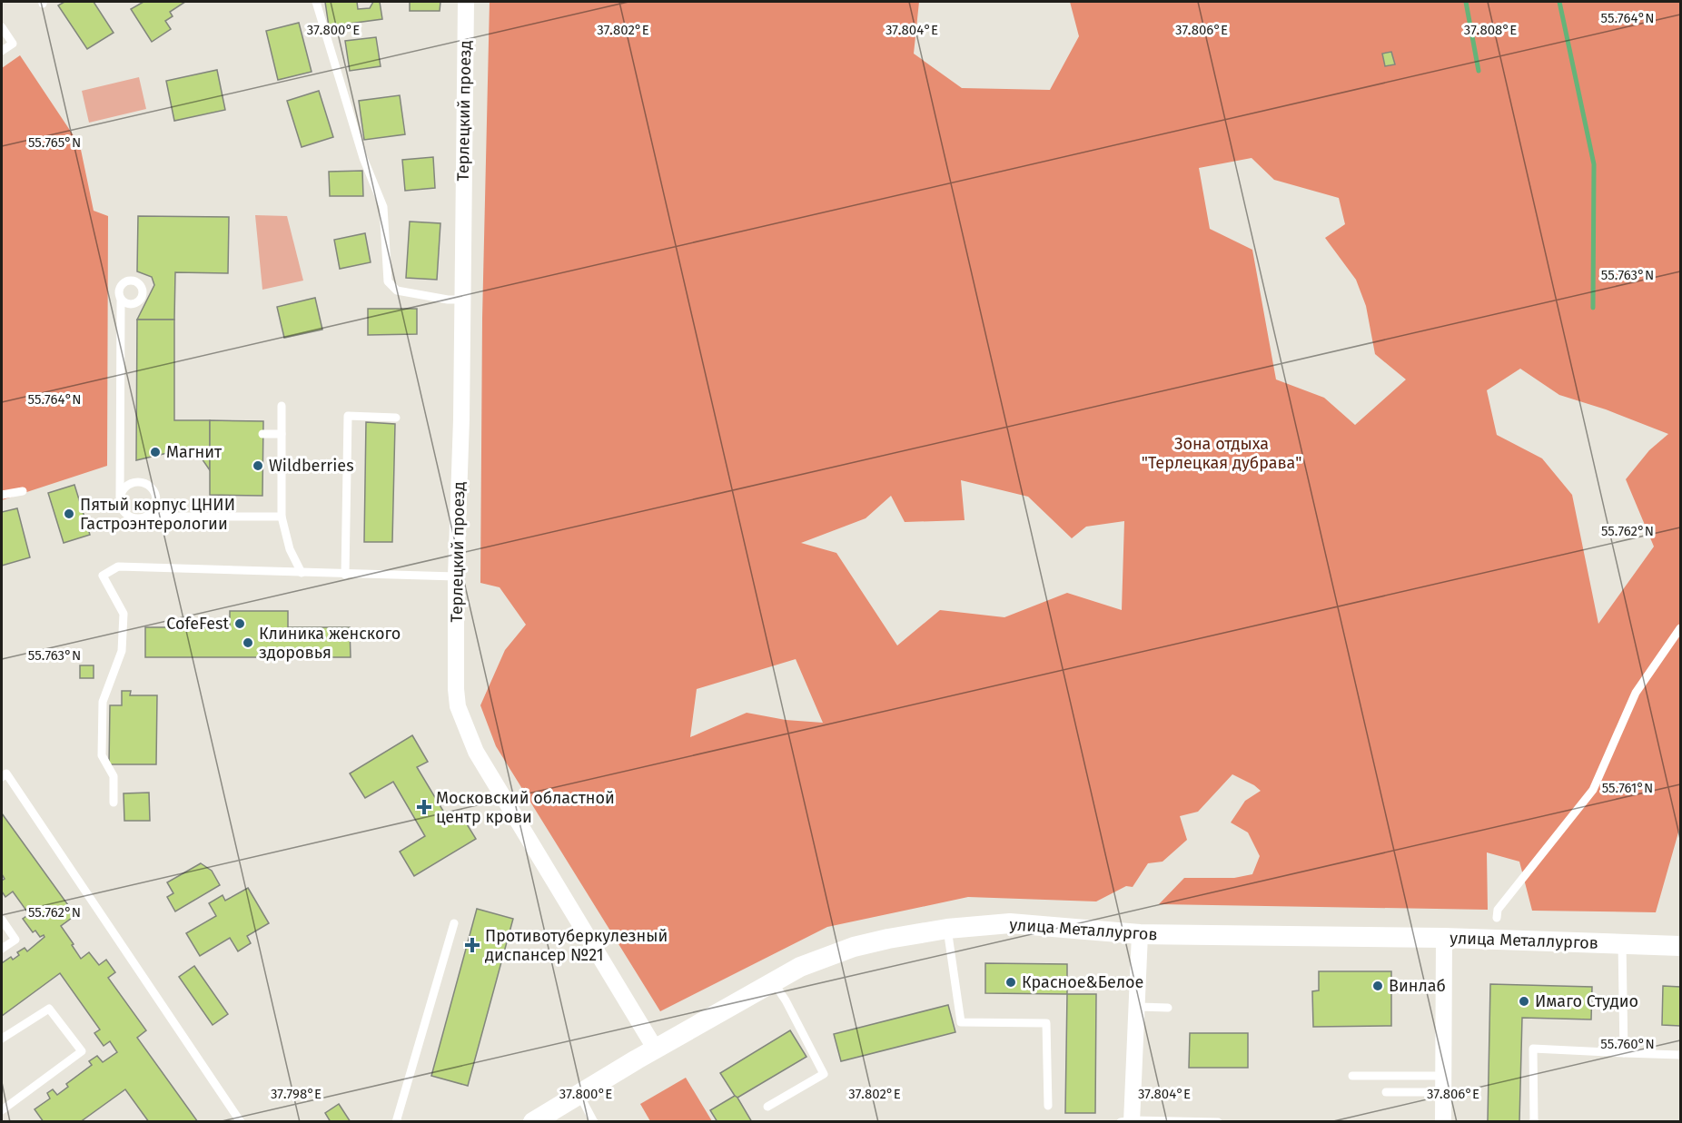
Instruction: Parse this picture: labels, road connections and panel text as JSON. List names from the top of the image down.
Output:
{
  "streets": {
    "street": ["Терлецкий проезд", "улица Металлургов"]
  },
  "crossings": [
    ["Терлецкий проезд", "улица Металлургов"]
  ],
  "parks": ["Зона отдыха \"Терлецкая дубрава\""],
  "places": {
    "other": [
      "Магнит",
      "Wildberries",
      "Пятый корпус ЦНИИ Гастроэнтерологии",
      "CofeFest",
      "Клиника женского здоровья",
      "Красное&Белое",
      "Винлаб",
      "Имаго Студио"
    ],
    "health": ["Московский областной центр крови", "Противотуберкулезный диспансер №21"]
  },
  "coordinates": [
    "55.764°N",
    "37.800°E",
    "37.802°E",
    "37.804°E",
    "37.806°E",
    "37.808°E",
    "55.765°N",
    "55.763°N",
    "55.762°N",
    "55.761°N",
    "55.760°N",
    "37.798°E"
  ]
}
